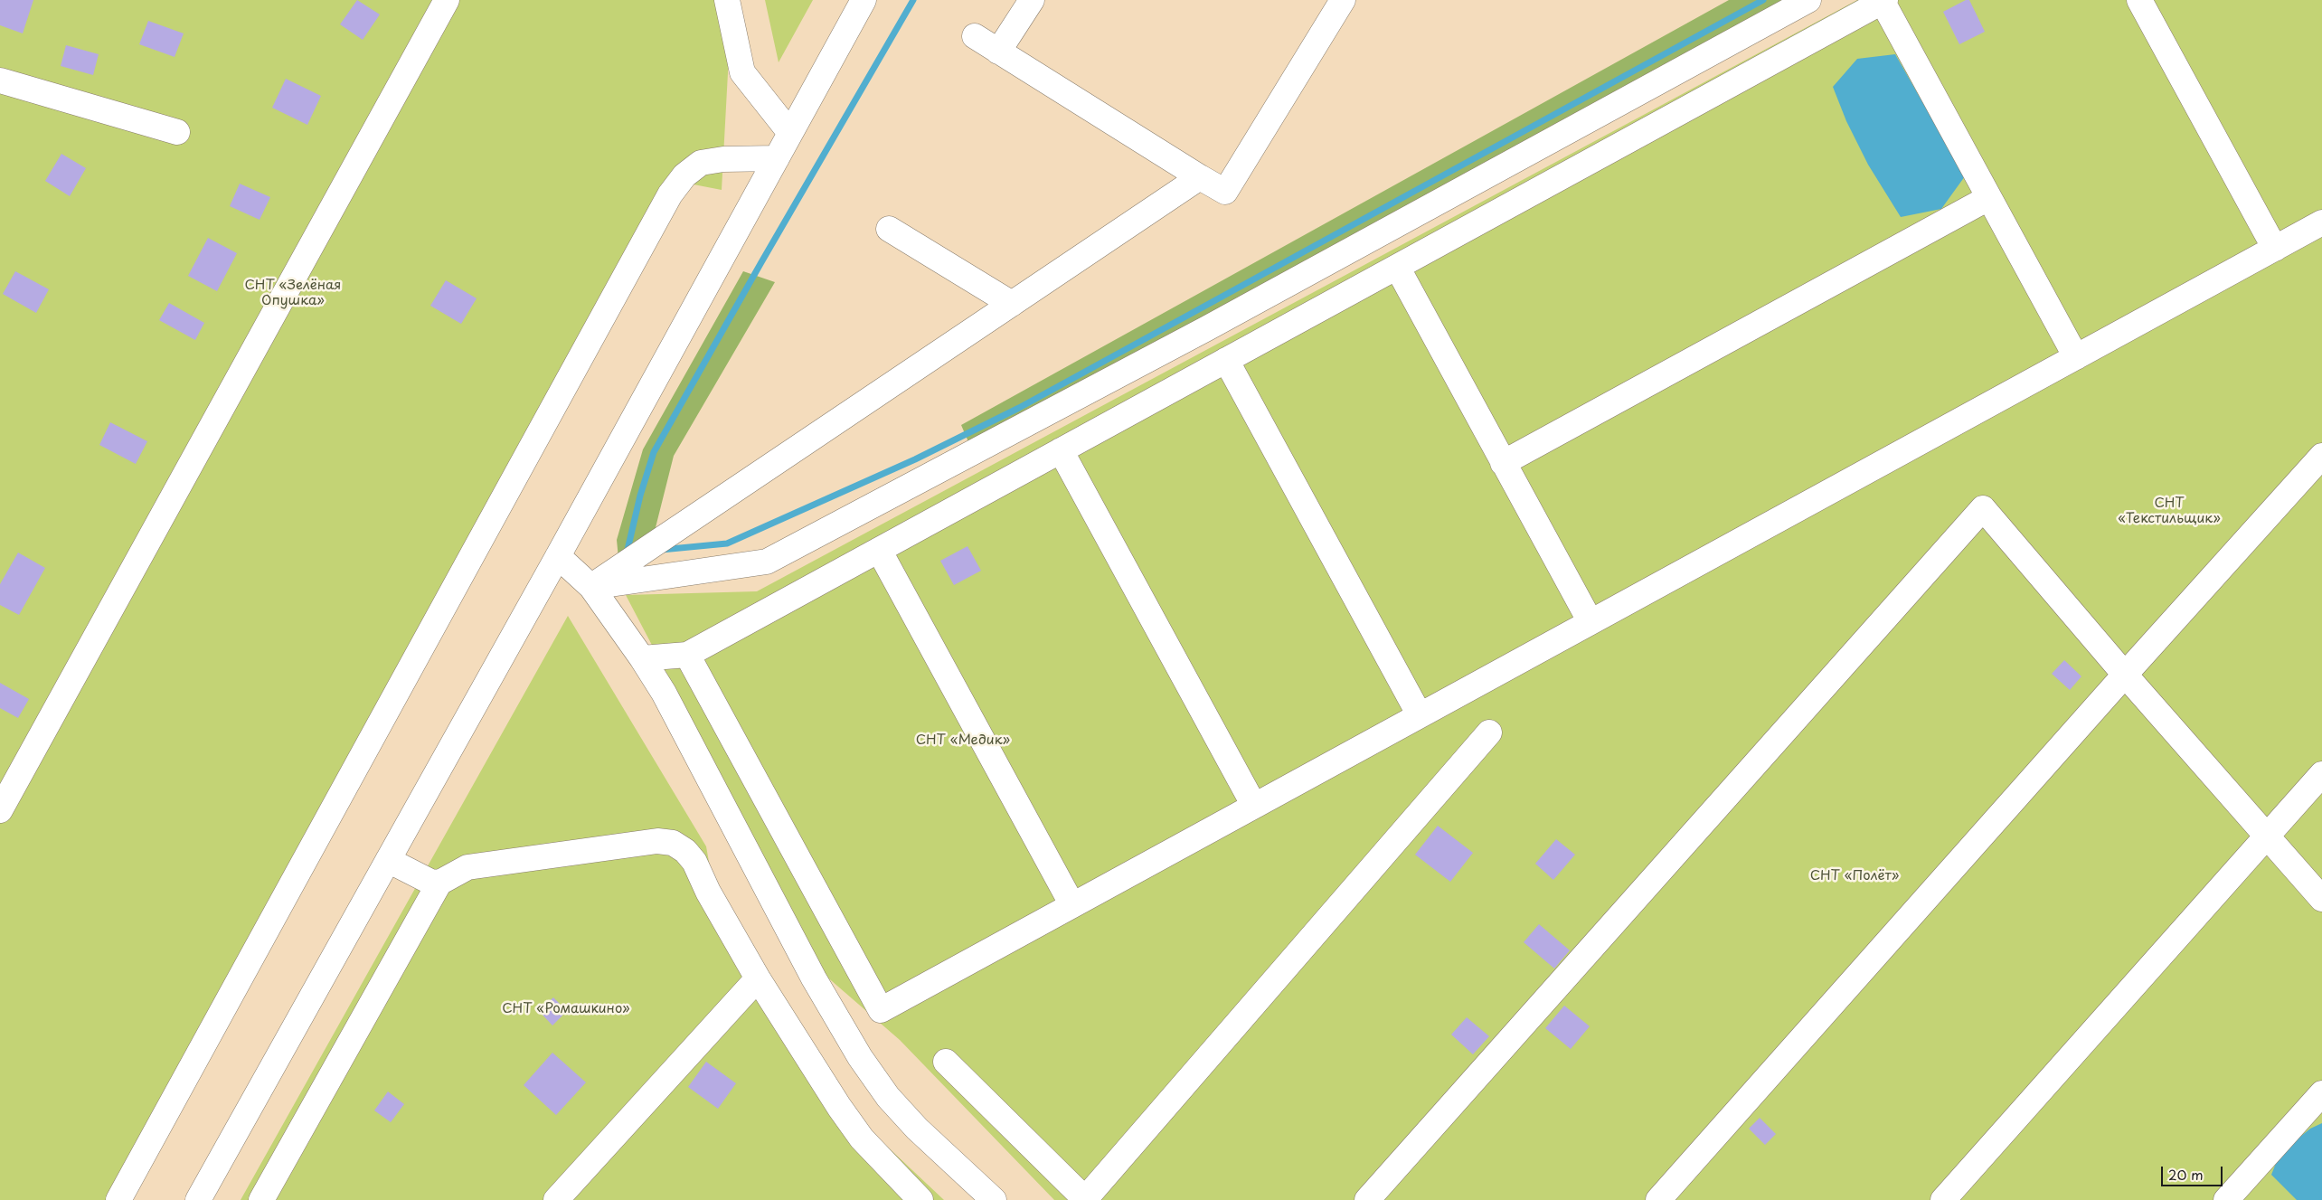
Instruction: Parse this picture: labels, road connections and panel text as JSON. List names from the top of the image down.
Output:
{
  "parks": [
    "СНТ «Зелёная Опушка»",
    "СНТ «Текстильщик»",
    "СНТ «Медик»",
    "СНТ «Полёт»",
    "СНТ «Ромашкино»"
  ],
  "scale_bar": "20 m"
}
